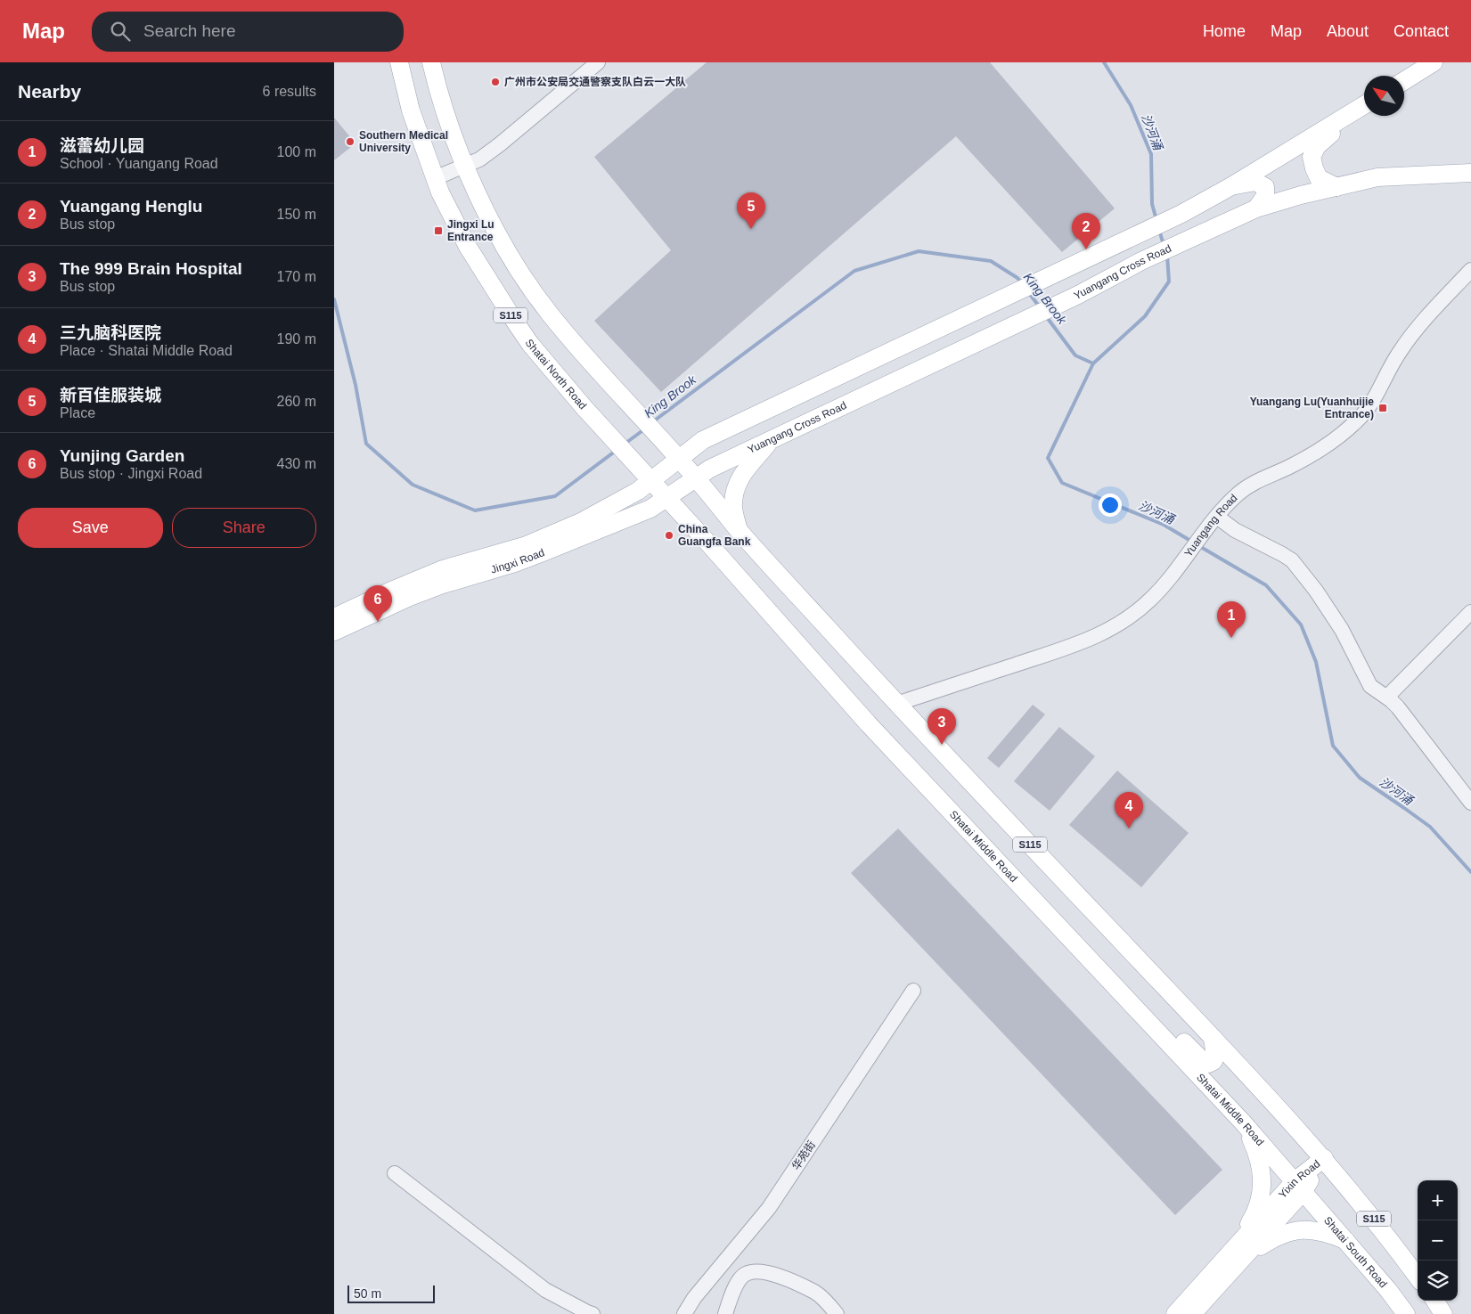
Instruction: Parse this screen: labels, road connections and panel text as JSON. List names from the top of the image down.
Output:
{
  "streets": {
    "main road": [
      "Yuangang Cross Road",
      "S115",
      "Shatai North Road",
      "Jingxi Road",
      "Shatai Middle Road",
      "Yixin Road",
      "Shatai South Road"
    ],
    "street": ["Yuangang Road", "华苑街"]
  },
  "crossings": [
    ["Yuangang Cross Road", "S115"],
    ["Yuangang Cross Road", "Jingxi Road"],
    ["S115", "Yuangang Road"],
    ["S115", "Jingxi Road"],
    ["S115", "Yixin Road"],
    ["Shatai North Road", "Jingxi Road"],
    ["Shatai North Road", "Shatai Middle Road"],
    ["Jingxi Road", "Shatai Middle Road"],
    ["Shatai Middle Road", "Yixin Road"],
    ["Shatai Middle Road", "Shatai South Road"],
    ["Yixin Road", "Shatai South Road"]
  ],
  "water": ["沙河涌", "King Brook"],
  "places": {
    "other": ["广州市公安局交通警察支队白云一大队", "Southern Medical University", "China Guangfa Bank"],
    "transit": ["Jingxi Lu Entrance", "Yuangang Lu(Yuanhuijie Entrance)"]
  },
  "scale_bar": "50 m",
  "north": "top left",
  "page": {
    "header": "Map",
    "search": "Search here",
    "nav": [
      "Home",
      "Map",
      "About",
      "Contact"
    ],
    "heading": ["Nearby", "6 results"],
    "list": [
      {
        "mark": "1",
        "name": "滋蕾幼儿园",
        "note": "School · Yuangang Road",
        "value": "100 m"
      },
      {
        "mark": "2",
        "name": "Yuangang Henglu",
        "note": "Bus stop",
        "value": "150 m"
      },
      {
        "mark": "3",
        "name": "The 999 Brain Hospital",
        "note": "Bus stop",
        "value": "170 m"
      },
      {
        "mark": "4",
        "name": "三九脑科医院",
        "note": "Place · Shatai Middle Road",
        "value": "190 m"
      },
      {
        "mark": "5",
        "name": "新百佳服装城",
        "note": "Place",
        "value": "260 m"
      },
      {
        "mark": "6",
        "name": "Yunjing Garden",
        "note": "Bus stop · Jingxi Road",
        "value": "430 m"
      }
    ],
    "pins": [
      "5",
      "2",
      "6",
      "1",
      "3",
      "4"
    ],
    "buttons": ["Save", "Share"],
    "map_buttons": ["+", "−"],
    "scale": "50 m"
  }
}
